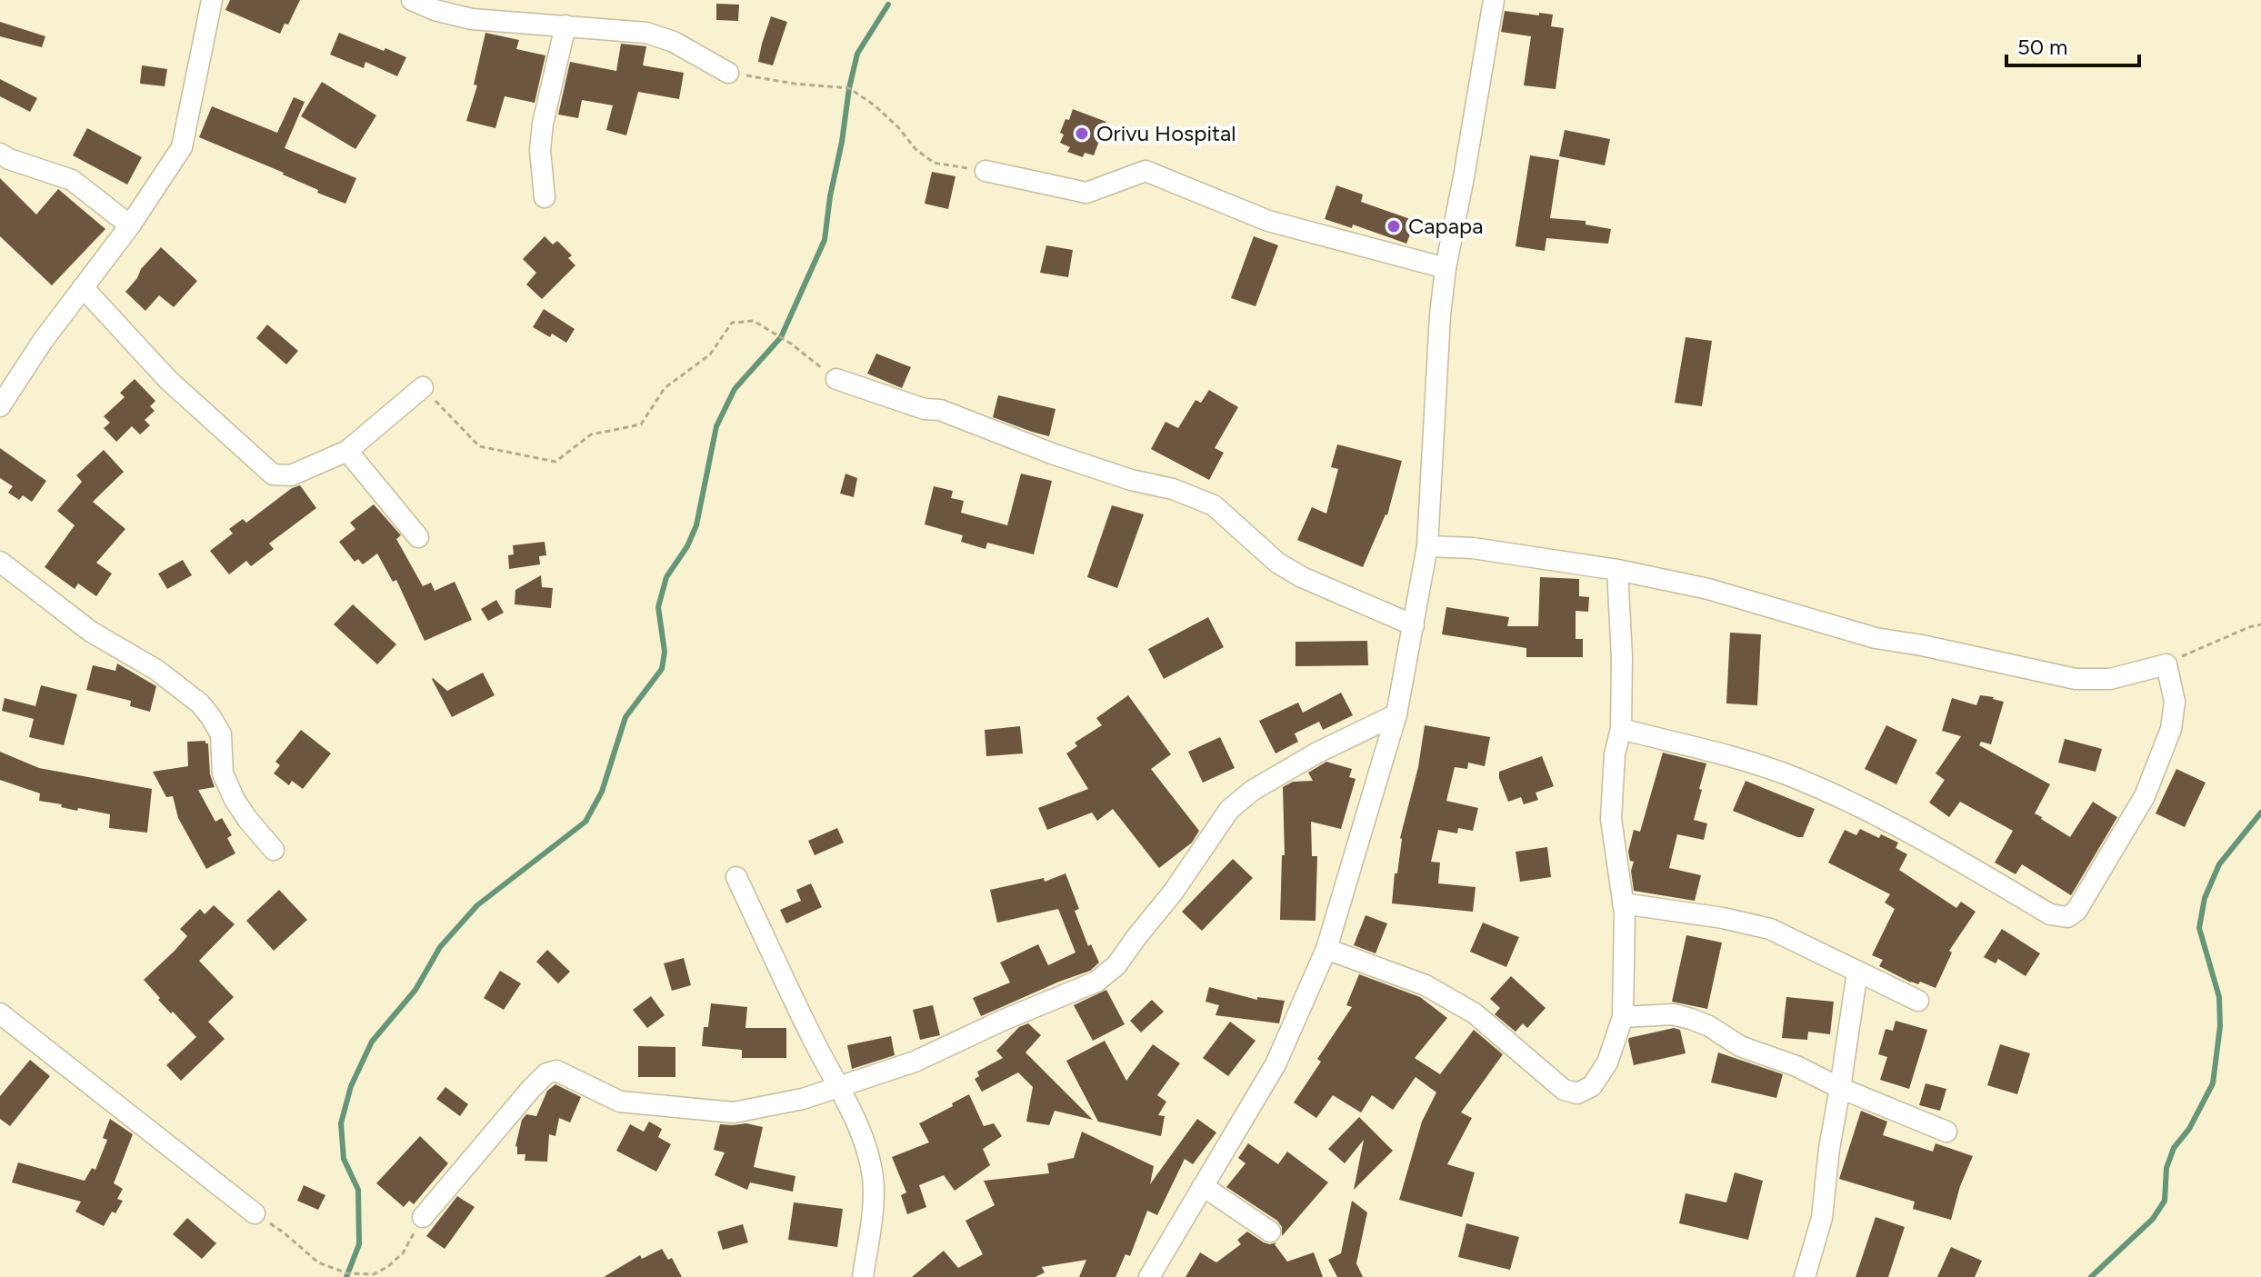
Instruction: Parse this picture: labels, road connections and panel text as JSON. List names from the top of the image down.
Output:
{
  "places": ["Orivu Hospital", "Capapa"],
  "scale_bar": "50 m"
}
